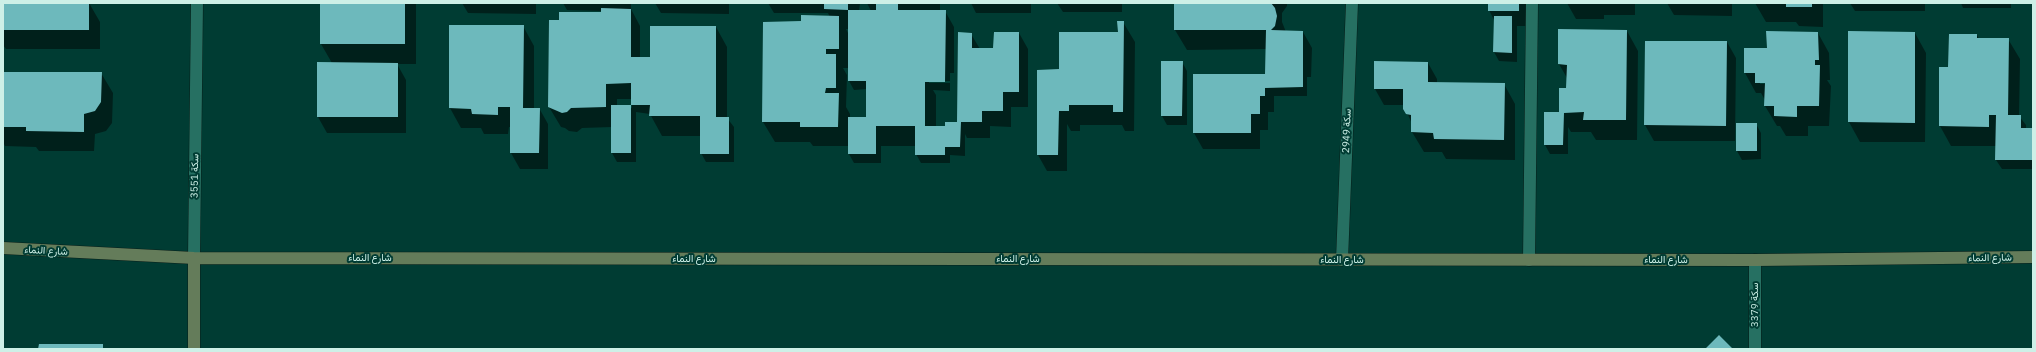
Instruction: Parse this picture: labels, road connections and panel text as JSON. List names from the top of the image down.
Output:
{
  "streets": {
    "street": [
      "سكة 2949",
      "سكة 3551",
      "شارع النماء",
      "سكة 3379"
    ]
  },
  "crossings": [
    ["سكة 2949", "شارع النماء"],
    ["سكة 3551", "شارع النماء"],
    ["شارع النماء", "سكة 3379"]
  ]
}
